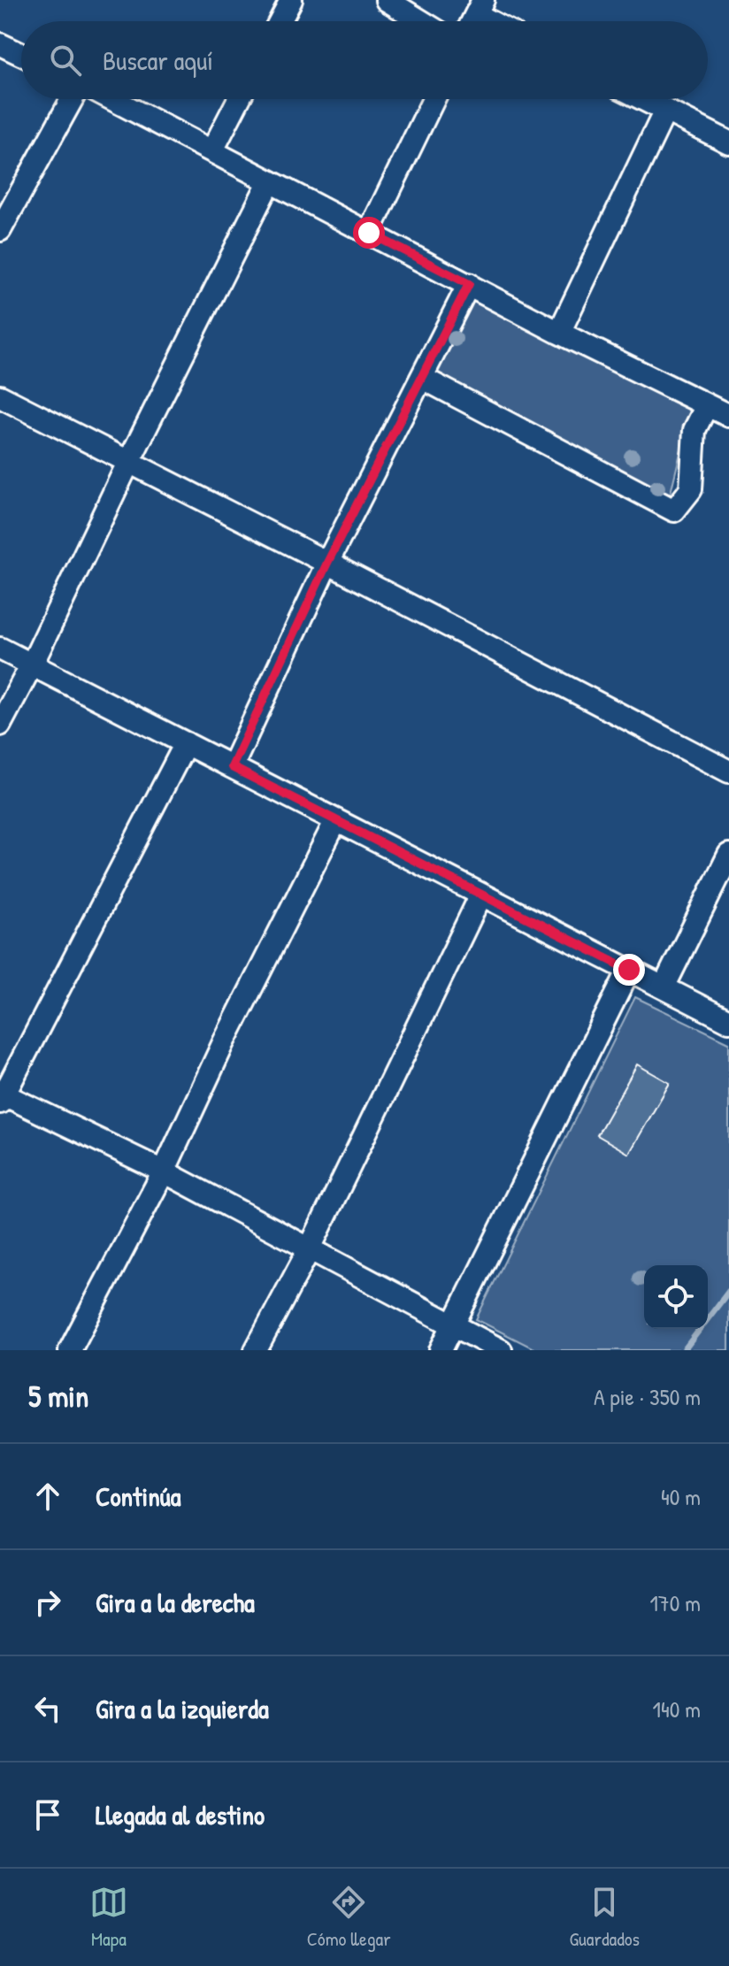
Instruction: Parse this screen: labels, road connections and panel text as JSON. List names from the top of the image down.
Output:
{
  "page": {
    "search": "Buscar aquí",
    "heading": ["5 min", "A pie · 350 m"],
    "list": [
      ["Continúa", "40 m"],
      ["Gira a la derecha", "170 m"],
      ["Gira a la izquierda", "140 m"],
      "Llegada al destino"
    ],
    "nav": ["Mapa", "Cómo llegar", "Guardados"]
  }
}
